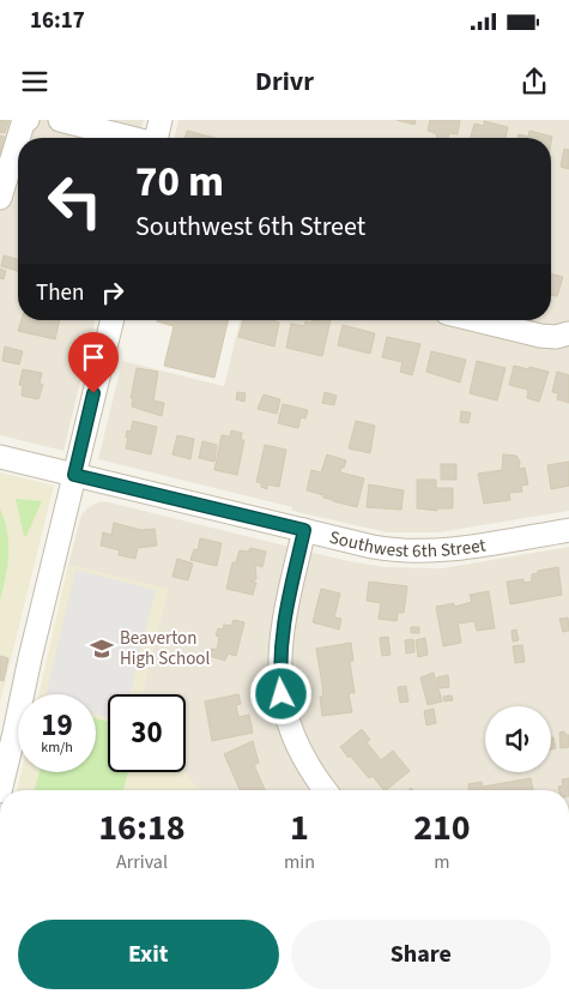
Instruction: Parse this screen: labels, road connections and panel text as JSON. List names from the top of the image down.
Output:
{
  "streets": {
    "street": ["Southwest 6th Street"]
  },
  "places": {
    "school or university": ["Beaverton High School"]
  },
  "page": {
    "status": "16:17",
    "header": "Drivr",
    "turn": ["70 m", "Southwest 6th Street"],
    "then": "Then",
    "speed": "19 km/h",
    "limit": "30",
    "eta": [
      "16:18",
      "Arrival",
      "1",
      "min",
      "210",
      "m"
    ],
    "buttons": ["Exit", "Share"]
  }
}
